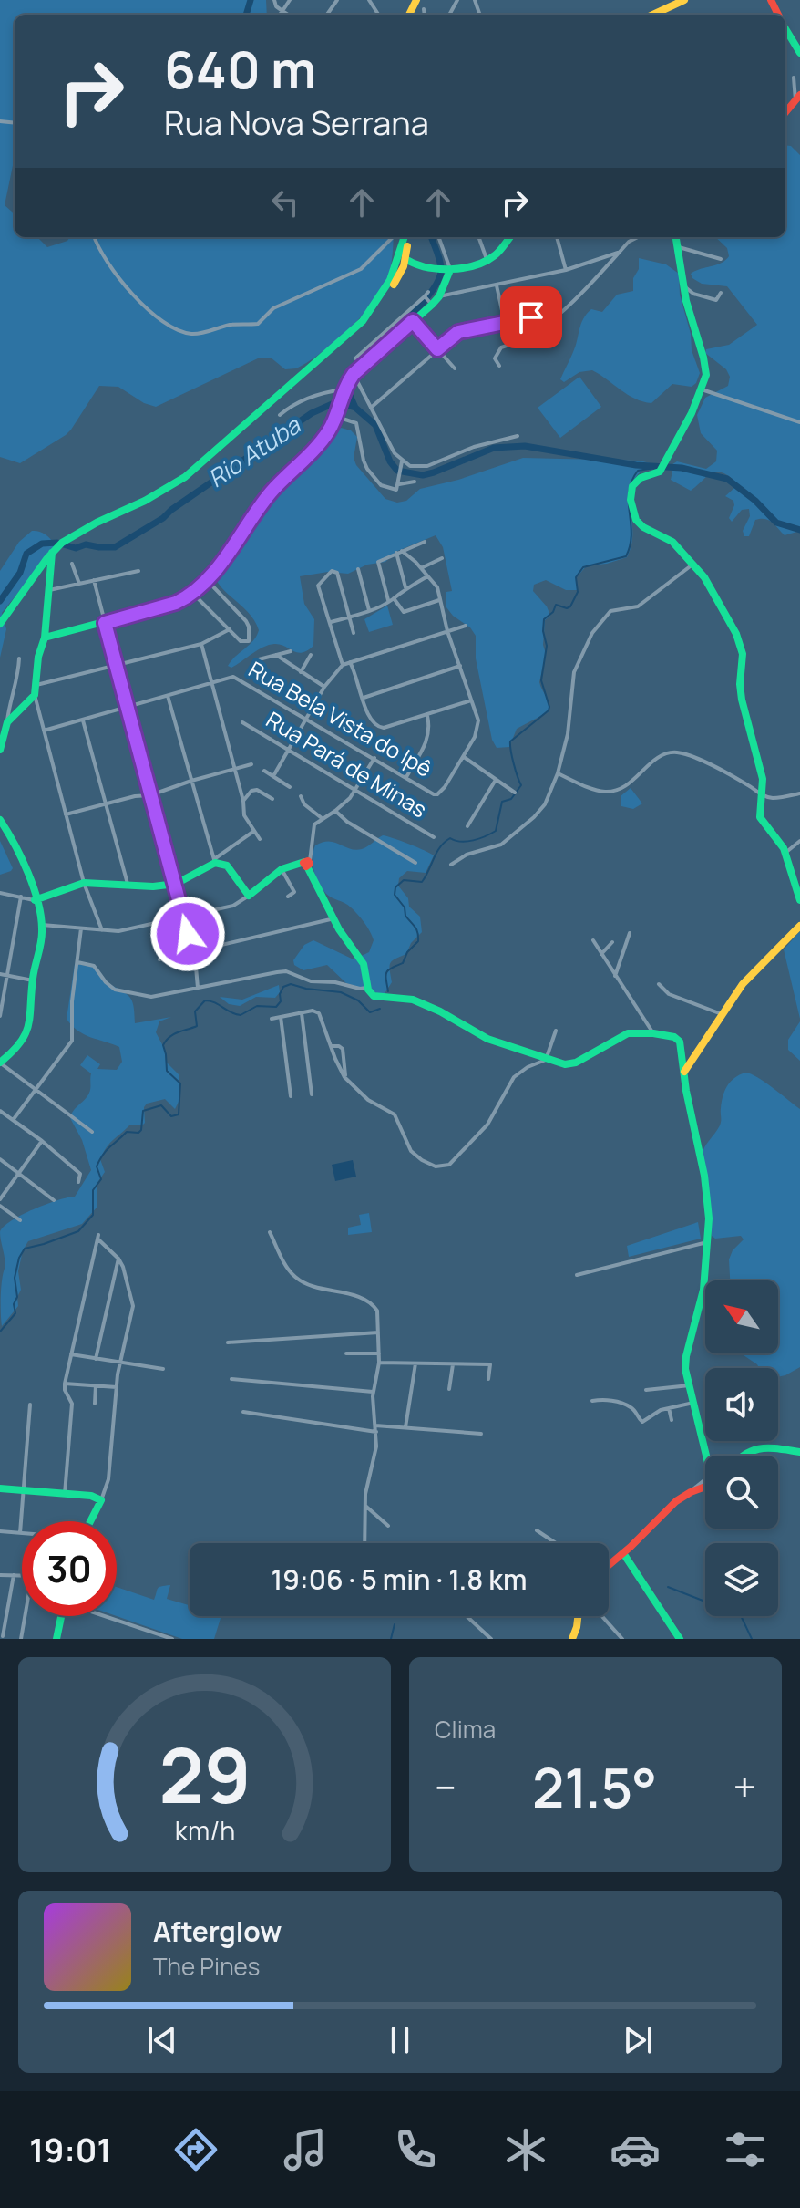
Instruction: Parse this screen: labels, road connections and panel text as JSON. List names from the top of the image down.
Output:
{
  "streets": {
    "street": ["Rua Bela Vista do Ipê", "Rua Pará de Minas"]
  },
  "water": ["Rio Atuba"],
  "north": "top left",
  "page": {
    "turn": ["640 m", "Rua Nova Serrana"],
    "limit": "30",
    "trip": "19:06 · 5 min · 1.8 km",
    "tile": "Clima",
    "heat": ["−", "21.5°", "+"],
    "song": ["Afterglow", "The Pines"],
    "tabs": "19:01",
    "gauge": ["29", "km/h"]
  }
}
